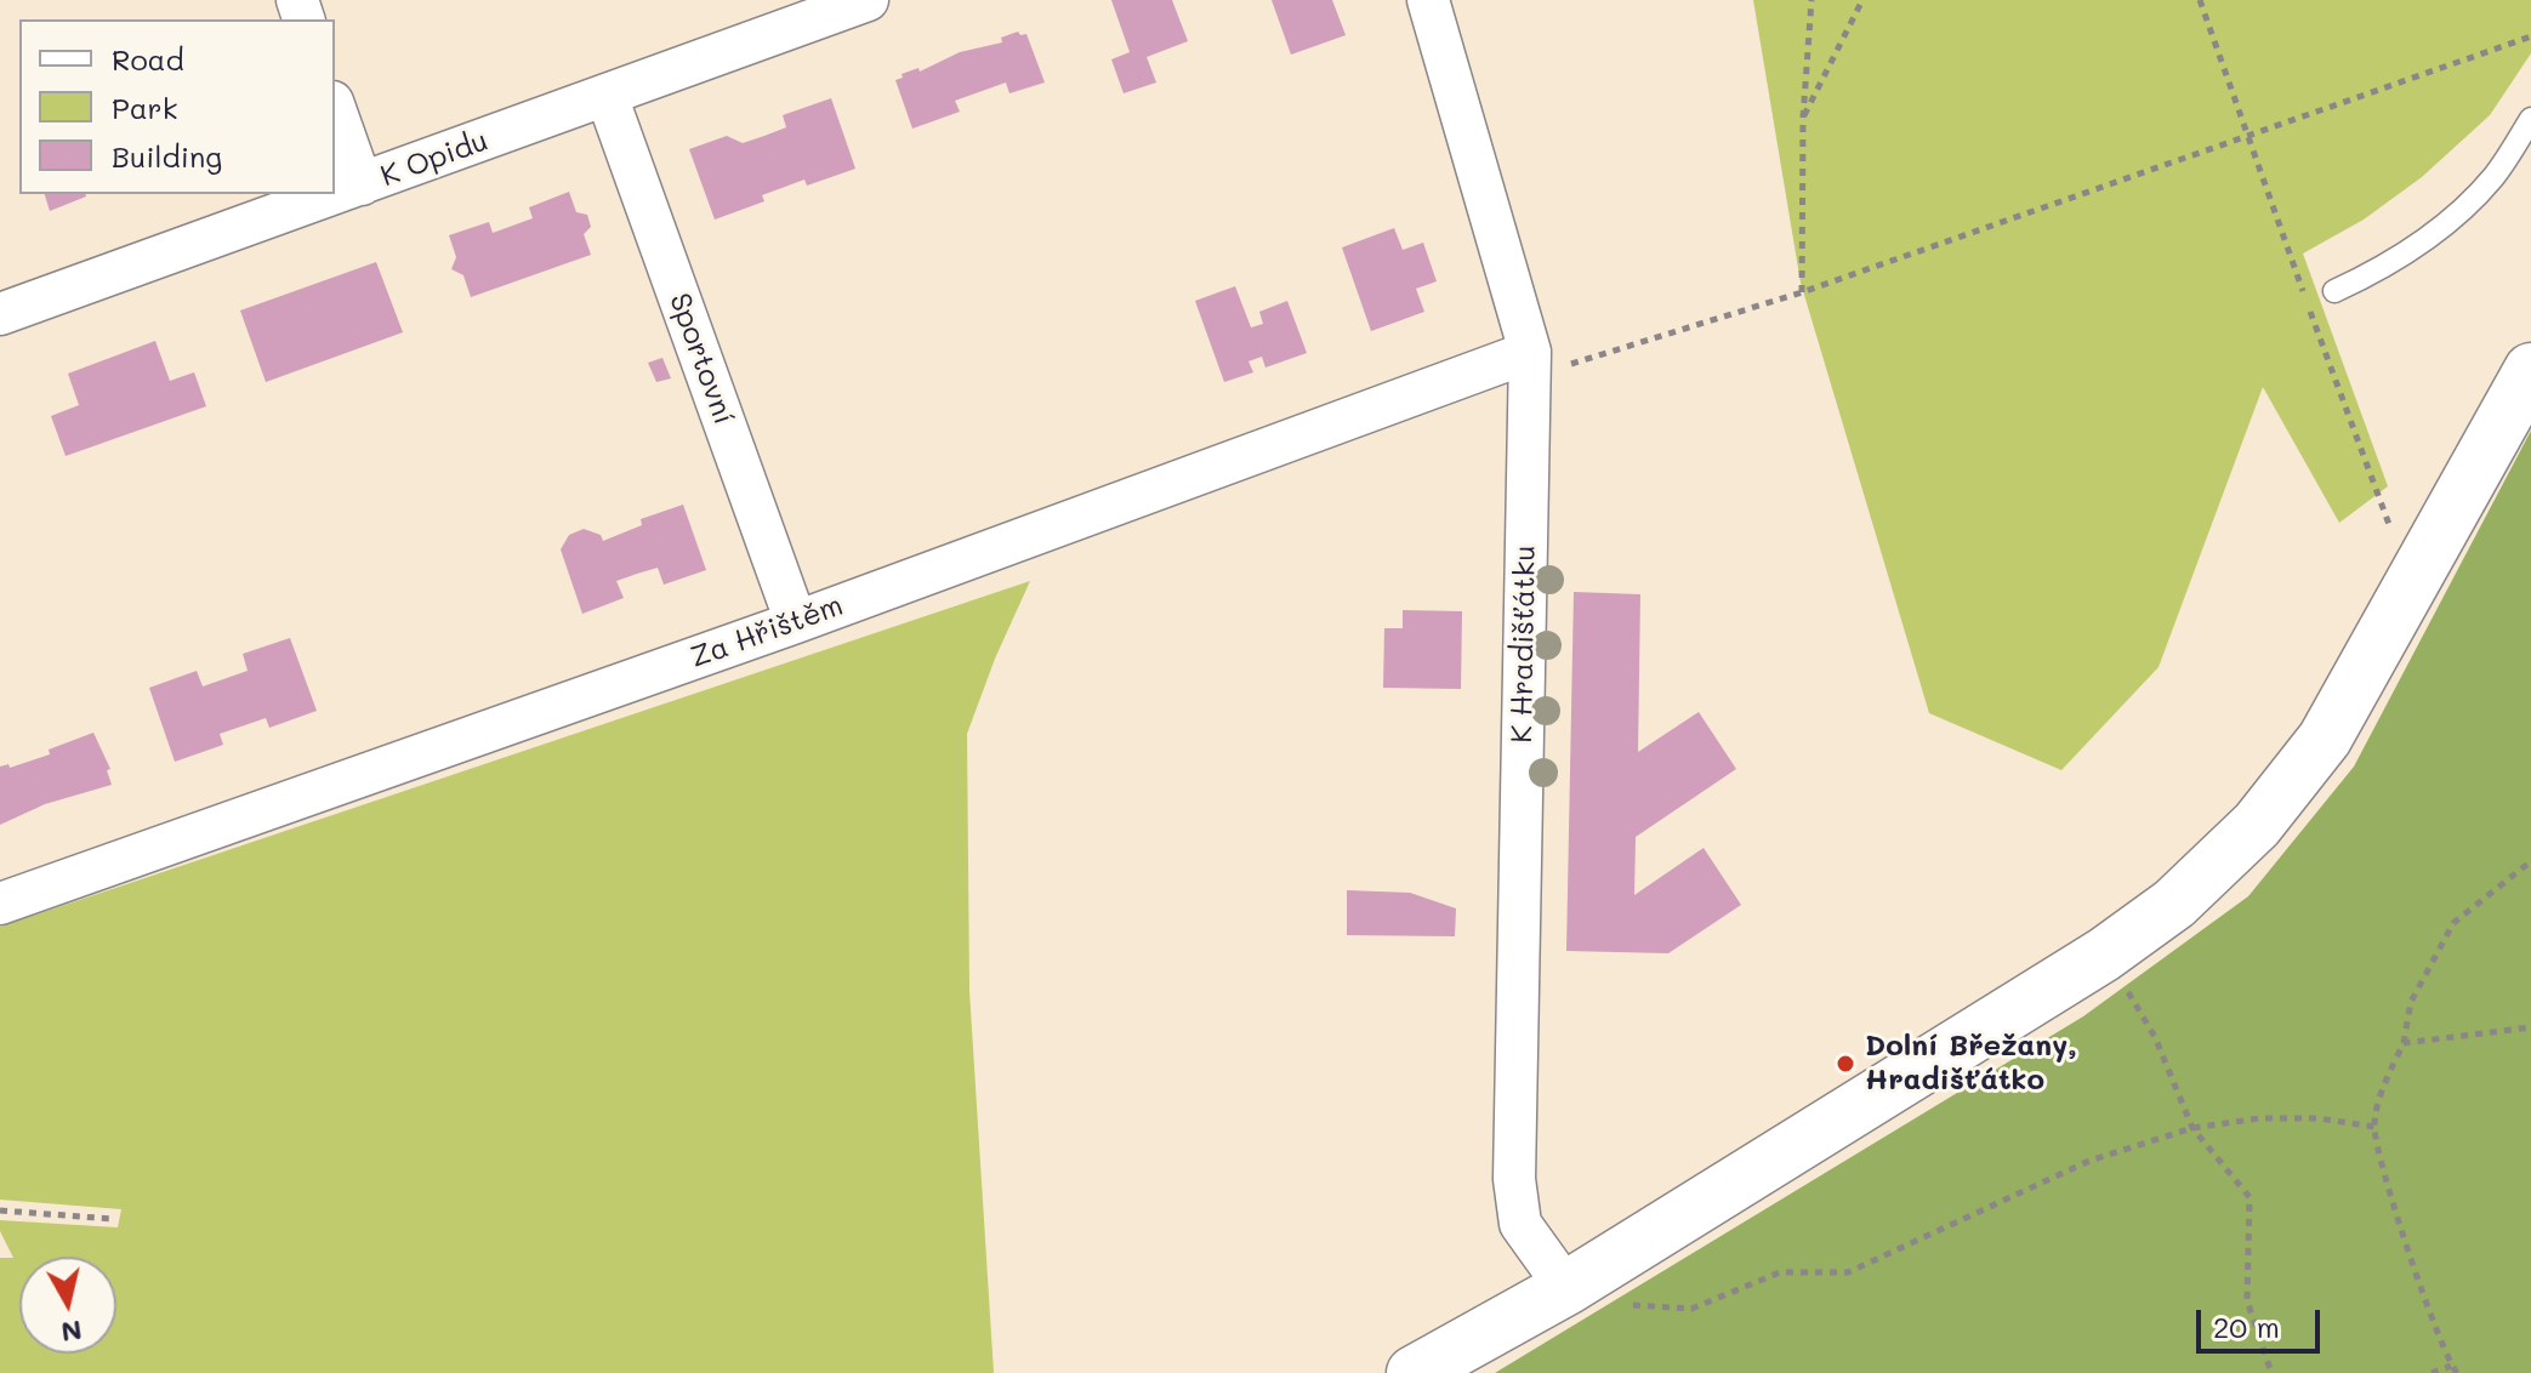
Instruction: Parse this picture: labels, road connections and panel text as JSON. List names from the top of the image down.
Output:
{
  "streets": {
    "street": [
      "K Opidu",
      "Sportovní",
      "Za Hřištěm",
      "K Hradišťátku"
    ]
  },
  "crossings": [
    ["K Opidu", "Sportovní"],
    ["Sportovní", "Za Hřištěm"],
    ["Za Hřištěm", "K Hradišťátku"]
  ],
  "places": ["Dolní Břežany, Hradišťátko"],
  "legend": ["Road", "Park", "Building"],
  "scale_bar": "20 m",
  "north": "bottom"
}
